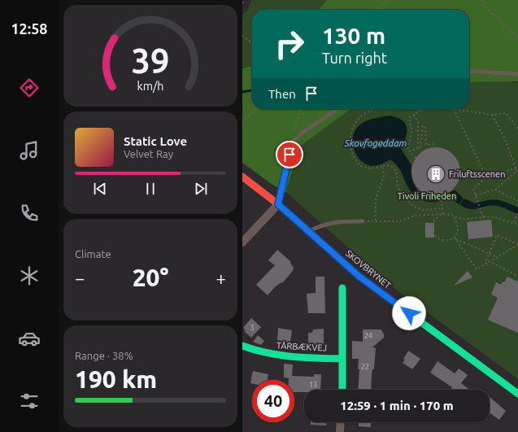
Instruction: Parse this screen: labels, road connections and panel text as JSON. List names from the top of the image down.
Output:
{
  "streets": {
    "street": ["SKOVBRYNET", "TÅRBÆKVEJ"]
  },
  "water": ["Skovfogeddam"],
  "parks": ["Tivoli Friheden"],
  "places": {
    "building": ["Friluftsscenen"]
  },
  "house_numbers": [
    "3",
    "24",
    "22",
    "13"
  ],
  "page": {
    "tabs": "12:58",
    "turn": ["130 m", "Turn right"],
    "then": "Then",
    "song": ["Static Love", "Velvet Ray"],
    "tile": [
      "Climate",
      ["Range · 38%", "190 km"]
    ],
    "heat": ["−", "20°", "+"],
    "limit": "40",
    "trip": "12:59 · 1 min · 170 m",
    "gauge": ["39", "km/h"]
  }
}
